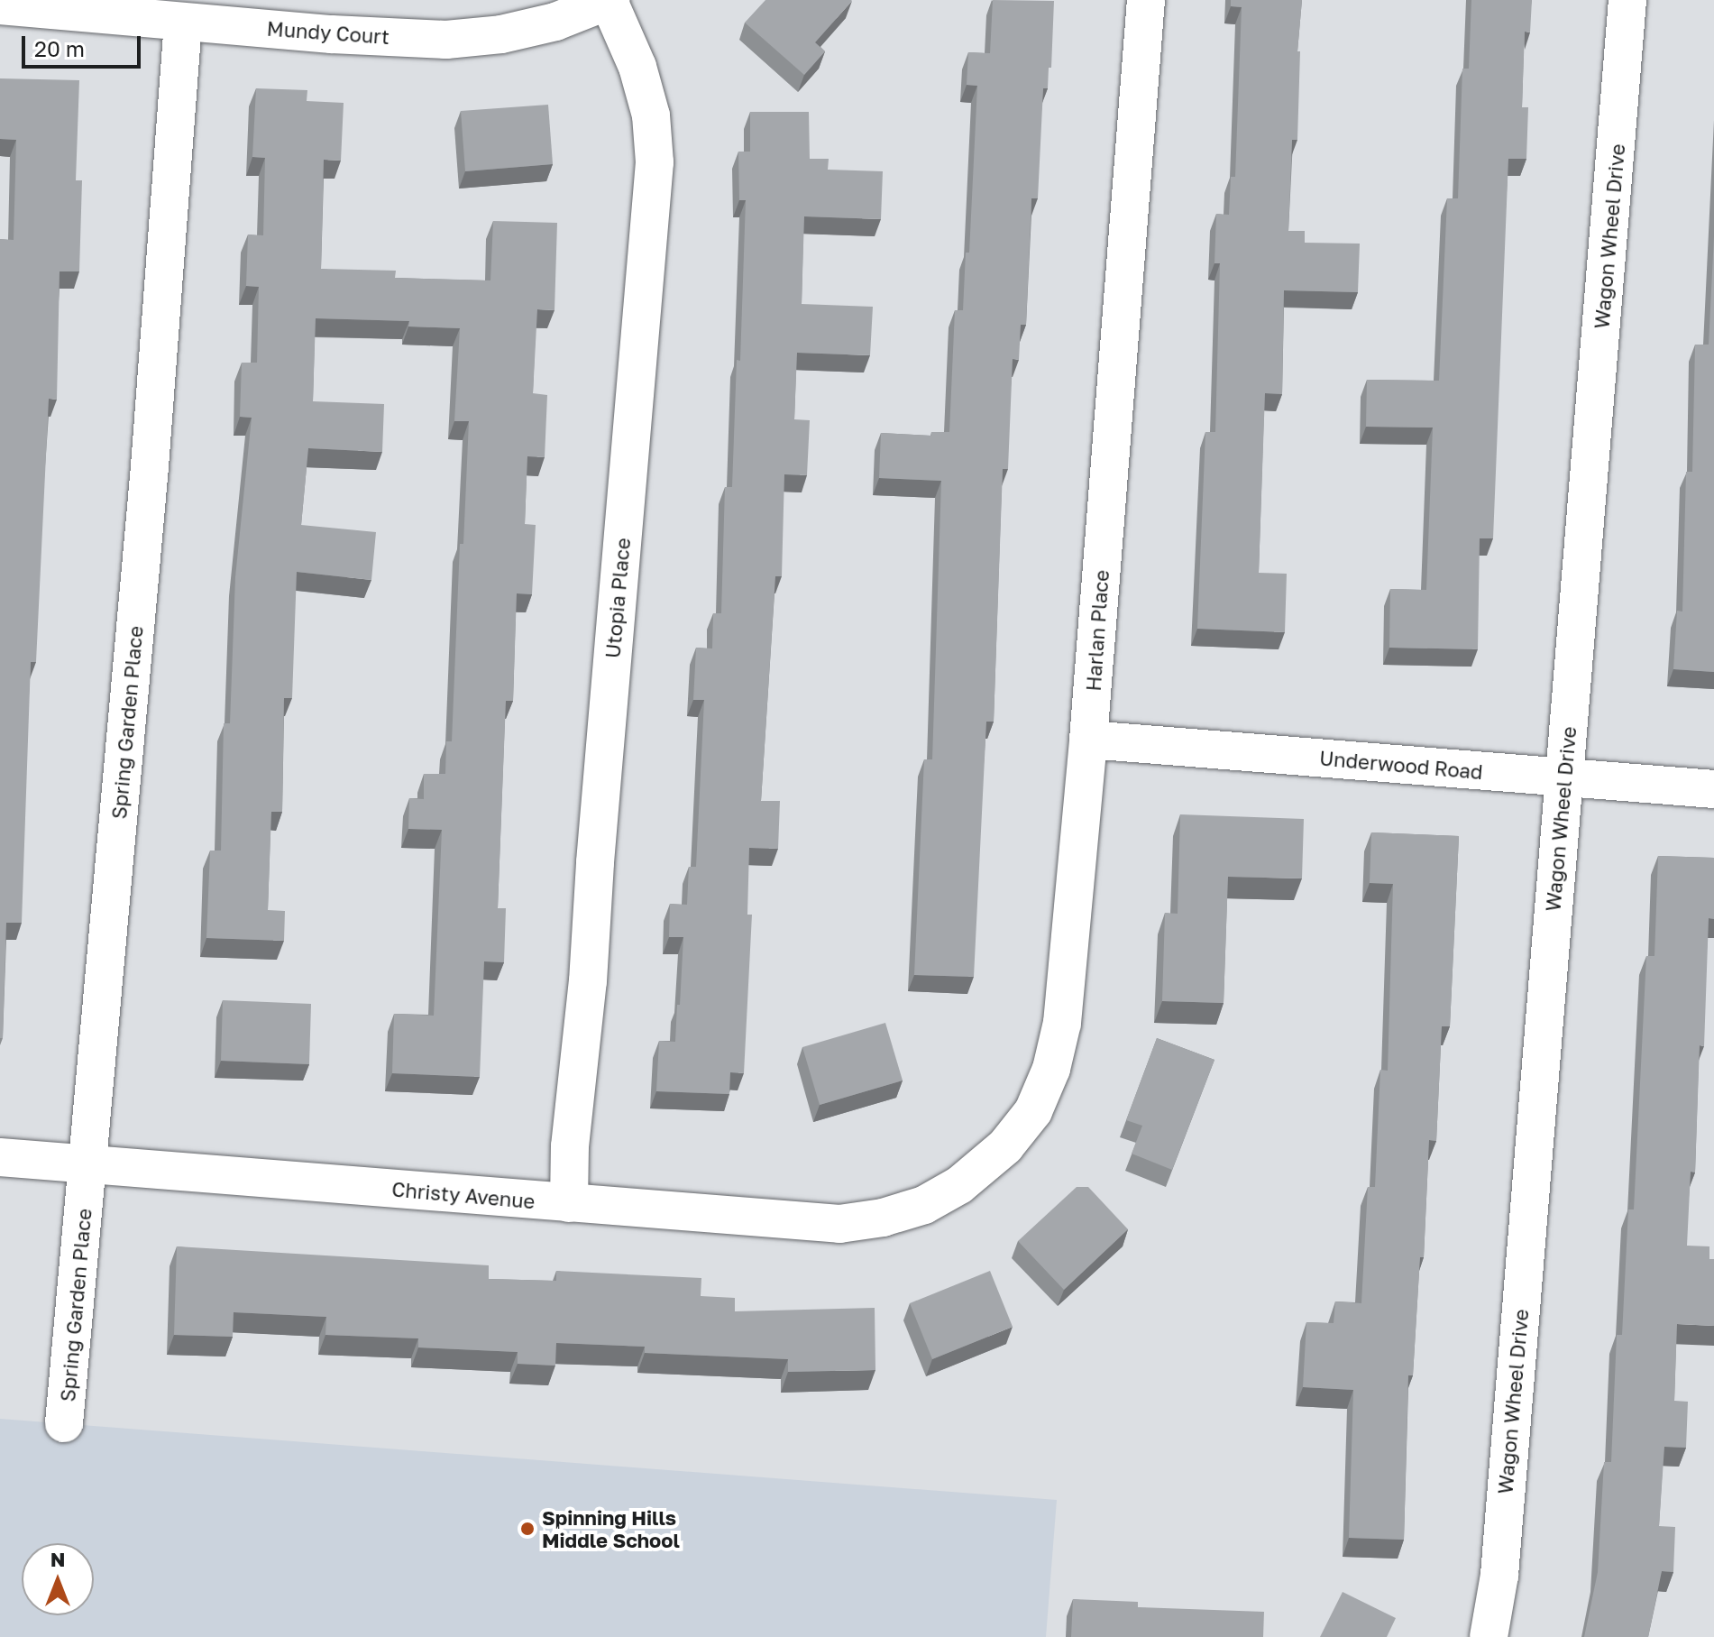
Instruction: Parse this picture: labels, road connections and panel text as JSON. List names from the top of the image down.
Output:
{
  "streets": {
    "street": [
      "Mundy Court",
      "Wagon Wheel Drive",
      "Utopia Place",
      "Harlan Place",
      "Spring Garden Place",
      "Underwood Road",
      "Christy Avenue"
    ]
  },
  "crossings": [
    ["Mundy Court", "Utopia Place"],
    ["Mundy Court", "Spring Garden Place"],
    ["Wagon Wheel Drive", "Underwood Road"],
    ["Utopia Place", "Christy Avenue"],
    ["Harlan Place", "Underwood Road"],
    ["Harlan Place", "Christy Avenue"],
    ["Spring Garden Place", "Christy Avenue"]
  ],
  "places": ["Spinning Hills Middle School"],
  "scale_bar": "20 m",
  "north": "top"
}
